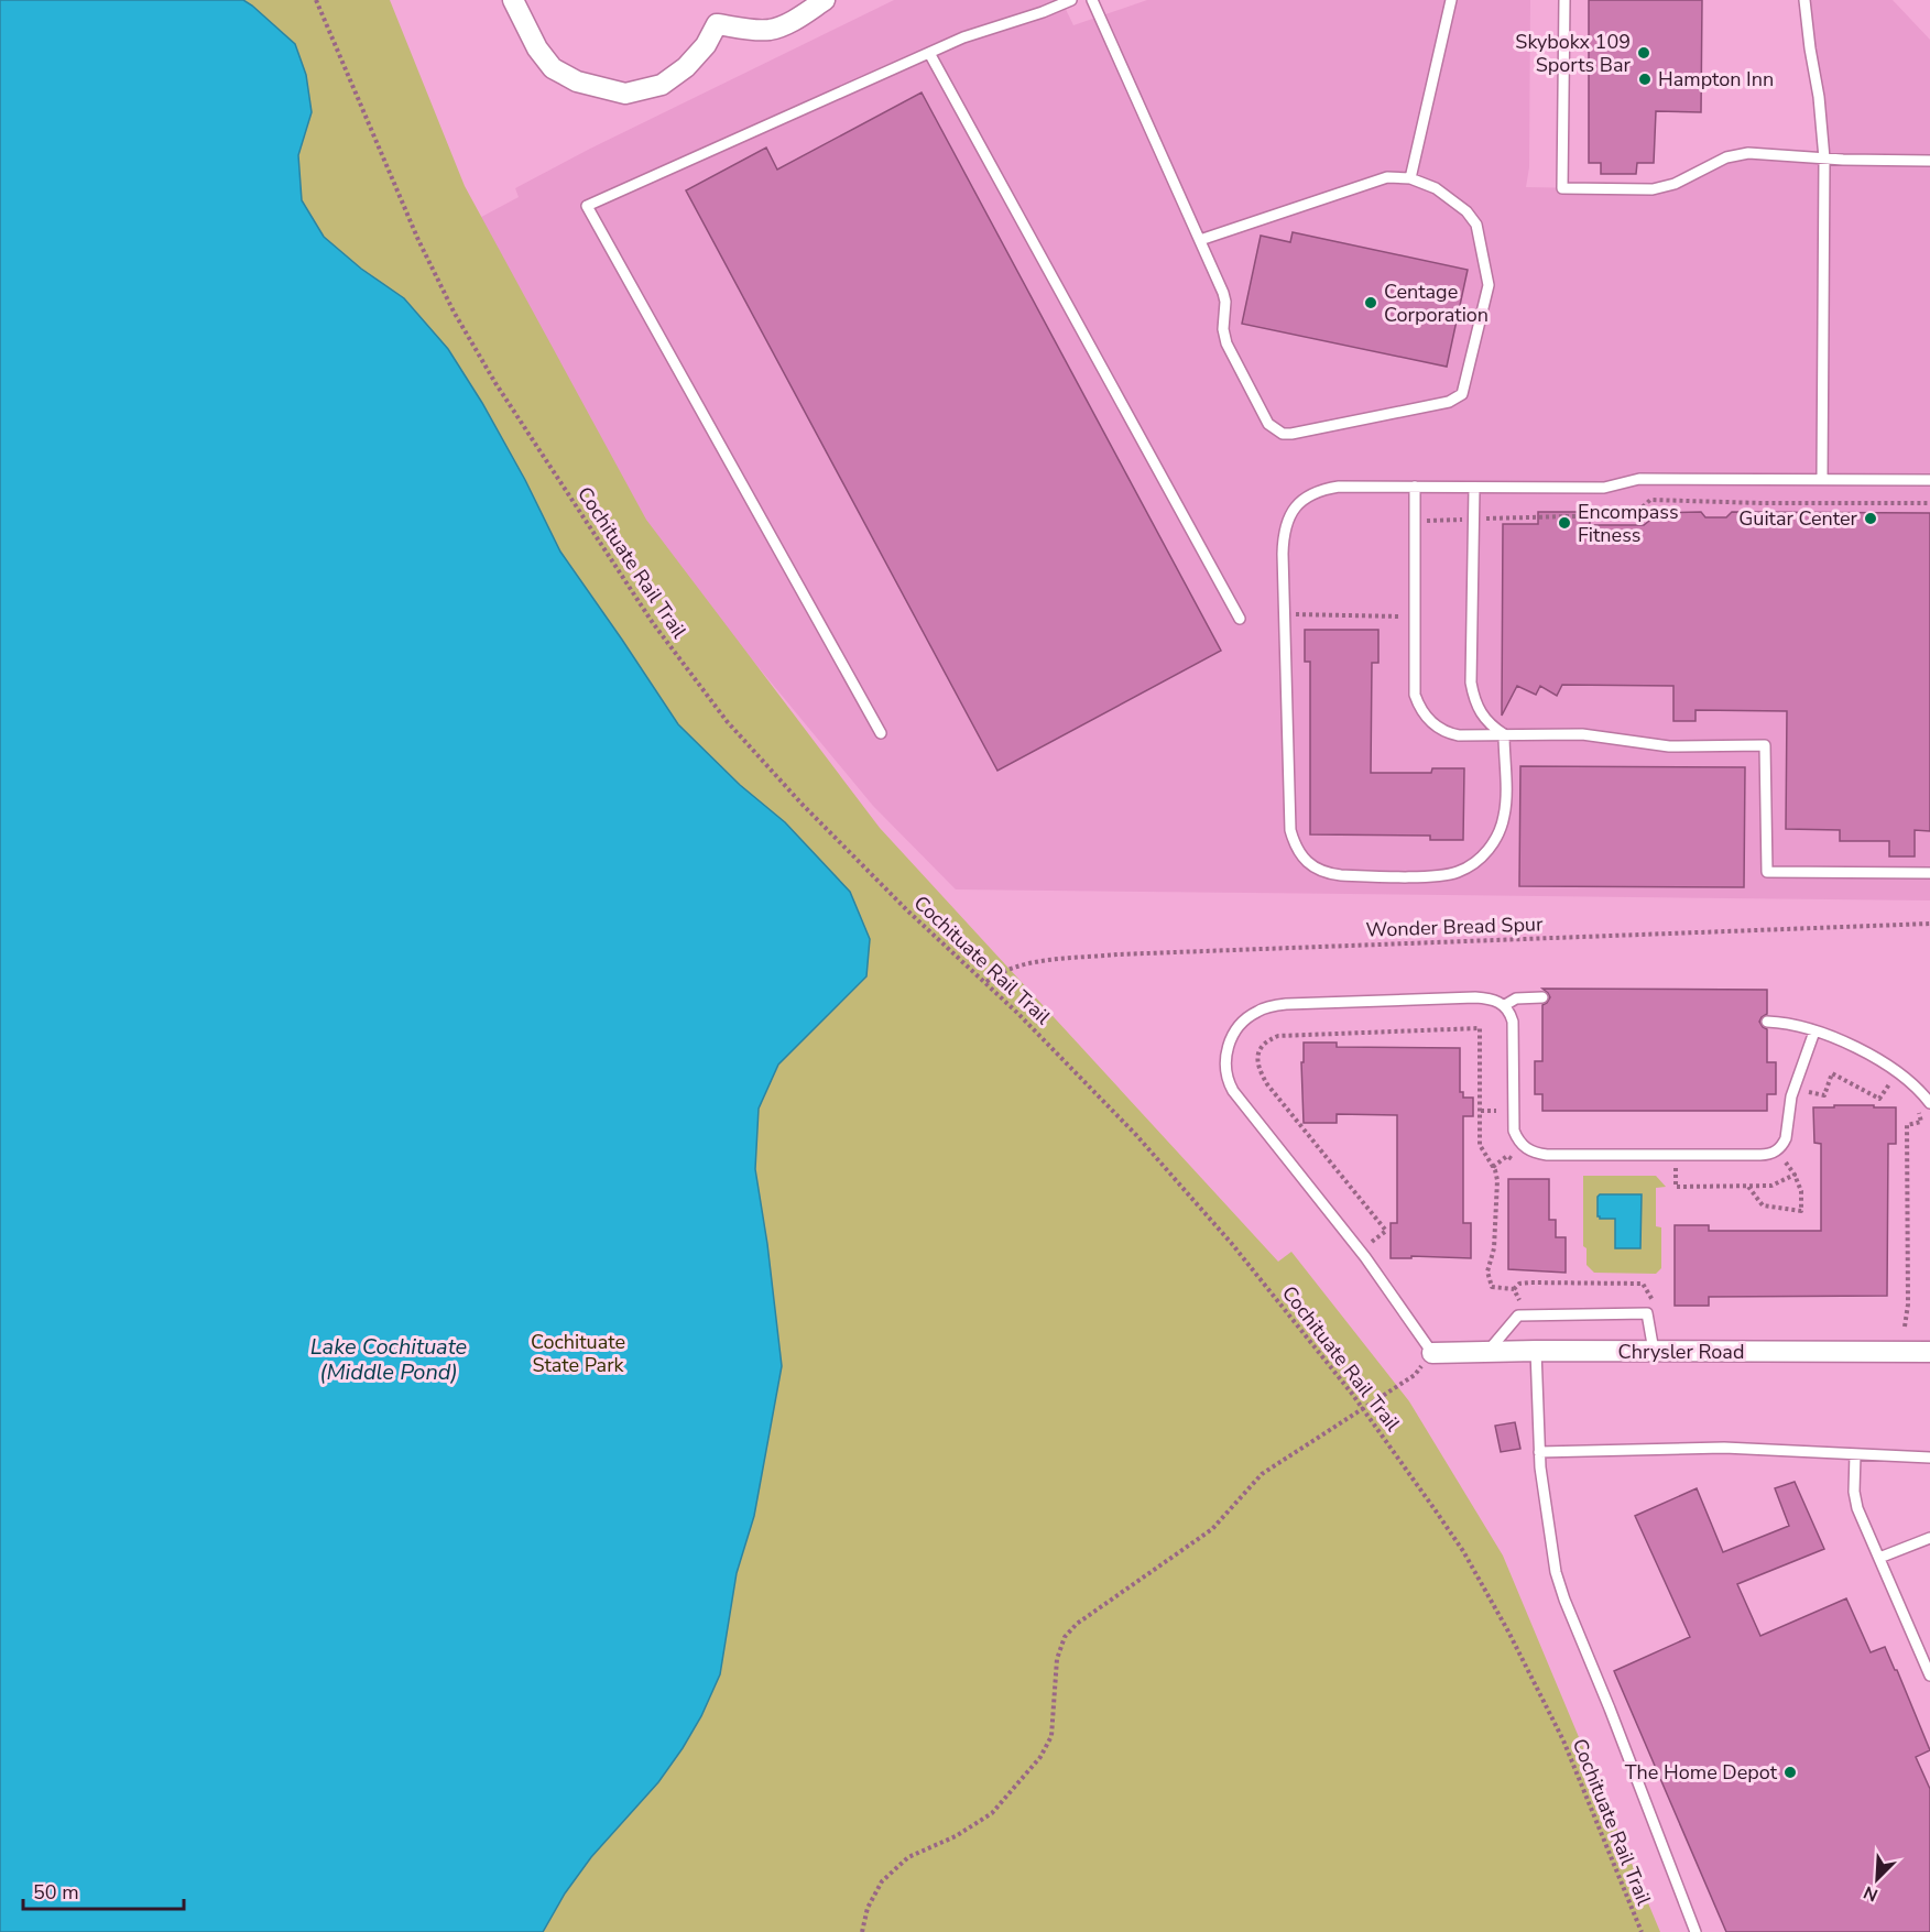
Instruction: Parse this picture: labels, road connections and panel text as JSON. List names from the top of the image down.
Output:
{
  "streets": {
    "street": ["Chrysler Road"],
    "path": ["Cochituate Rail Trail", "Wonder Bread Spur"]
  },
  "crossings": [
    ["Cochituate Rail Trail", "Wonder Bread Spur"]
  ],
  "water": ["Lake Cochituate (Middle Pond)"],
  "parks": ["Cochituate State Park"],
  "places": [
    "Skybokx 109 Sports Bar",
    "Hampton Inn",
    "Centage Corporation",
    "Guitar Center",
    "Encompass Fitness",
    "The Home Depot"
  ],
  "scale_bar": "50 m",
  "north": "bottom left"
}
